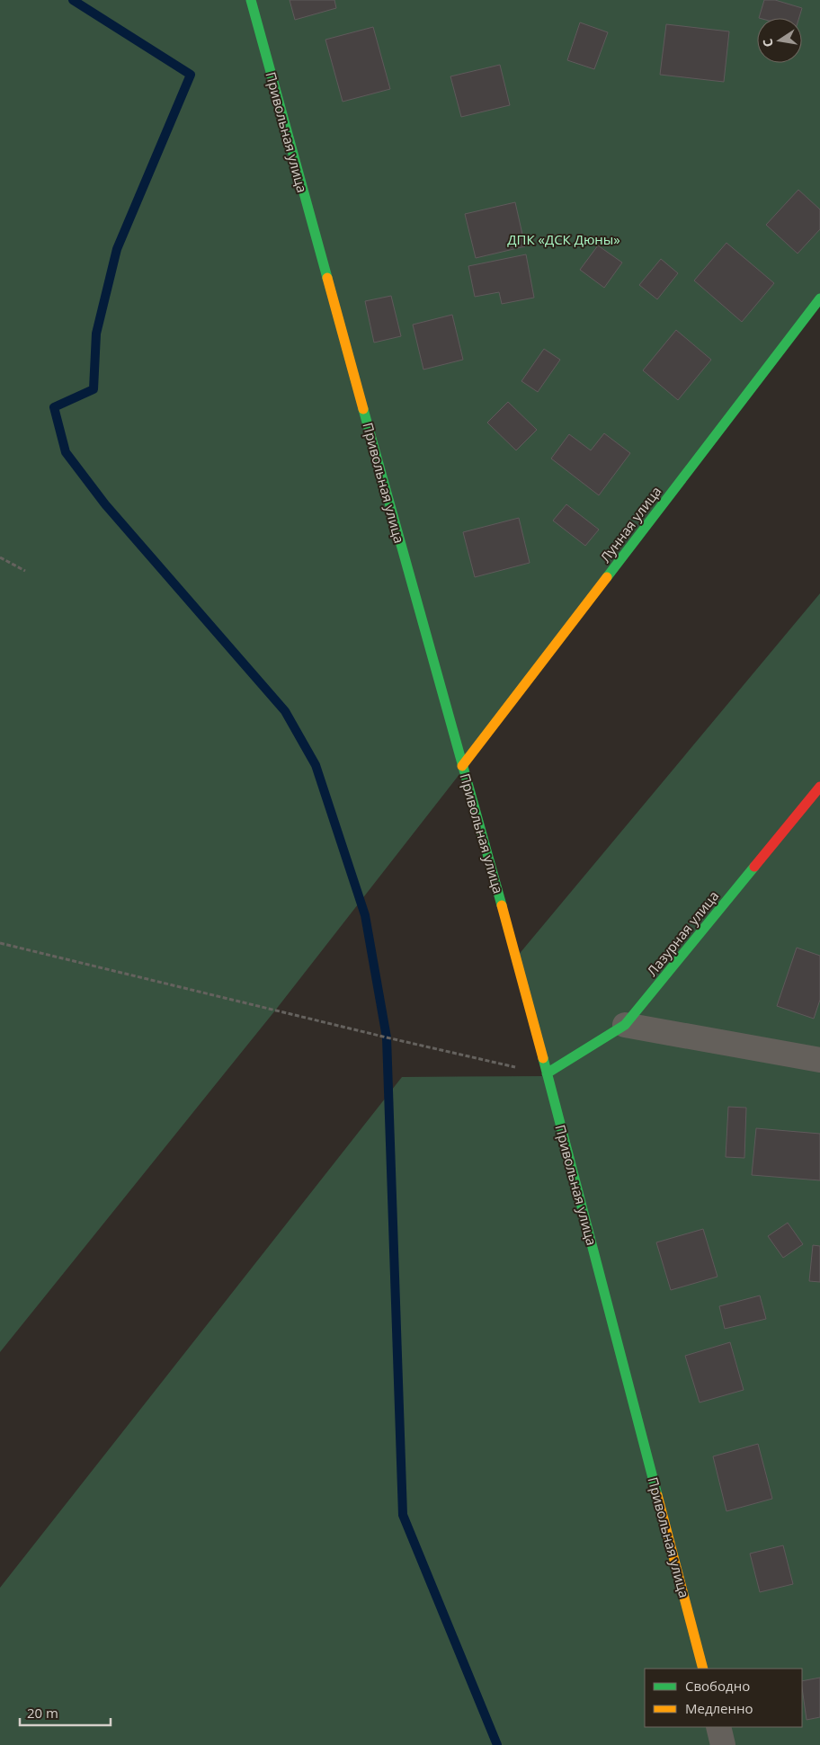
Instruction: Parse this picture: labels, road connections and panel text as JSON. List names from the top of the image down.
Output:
{
  "streets": {
    "street": ["Привольная улица", "Лунная улица", "Лазурная улица"]
  },
  "crossings": [
    ["Привольная улица", "Лунная улица"],
    ["Привольная улица", "Лазурная улица"]
  ],
  "parks": ["ДПК «ДСК Дюны»"],
  "legend": ["Свободно", "Медленно"],
  "scale_bar": "20 m",
  "north": "left"
}
